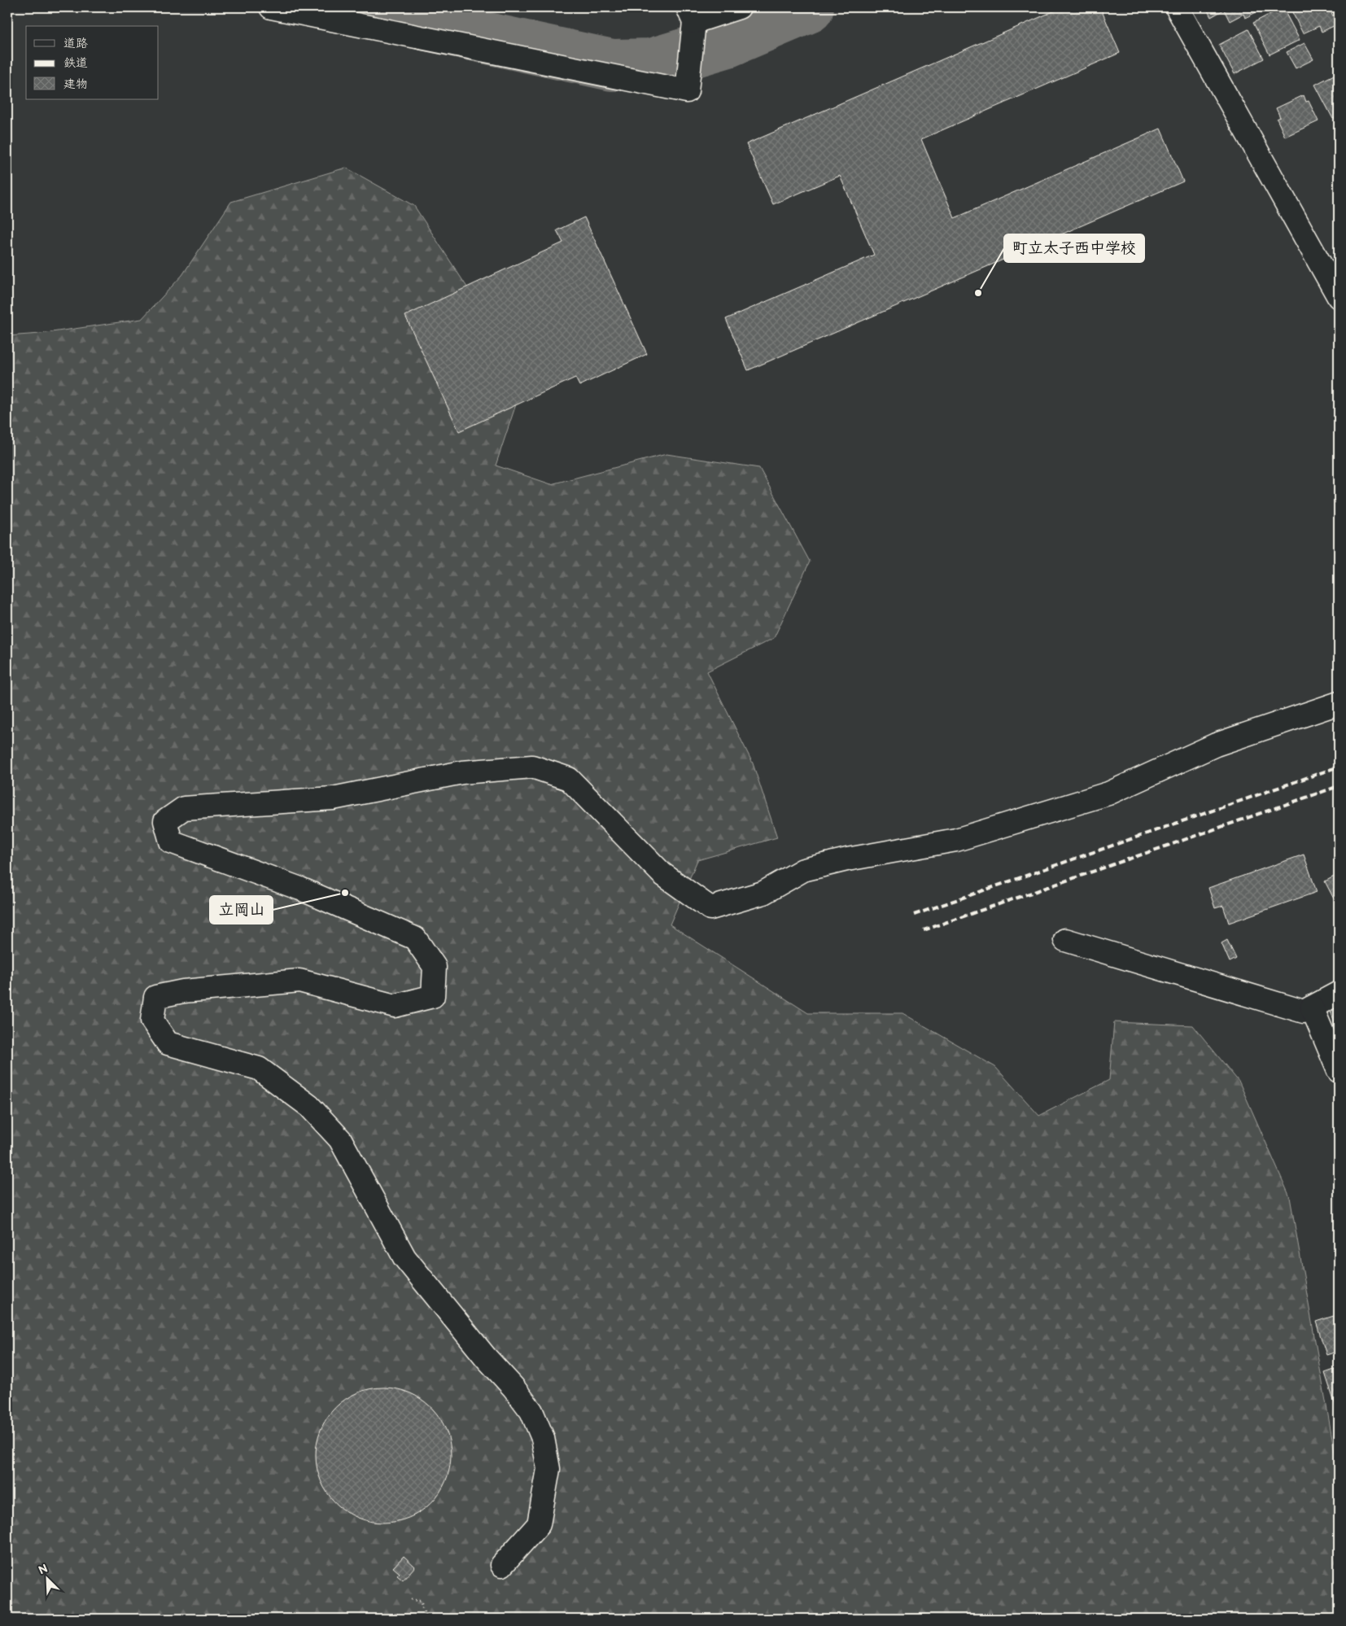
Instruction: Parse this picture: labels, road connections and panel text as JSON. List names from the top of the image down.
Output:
{
  "places": ["町立太子西中学校", "立岡山"],
  "legend": ["道路", "鉄道", "建物"],
  "north": "top left"
}
